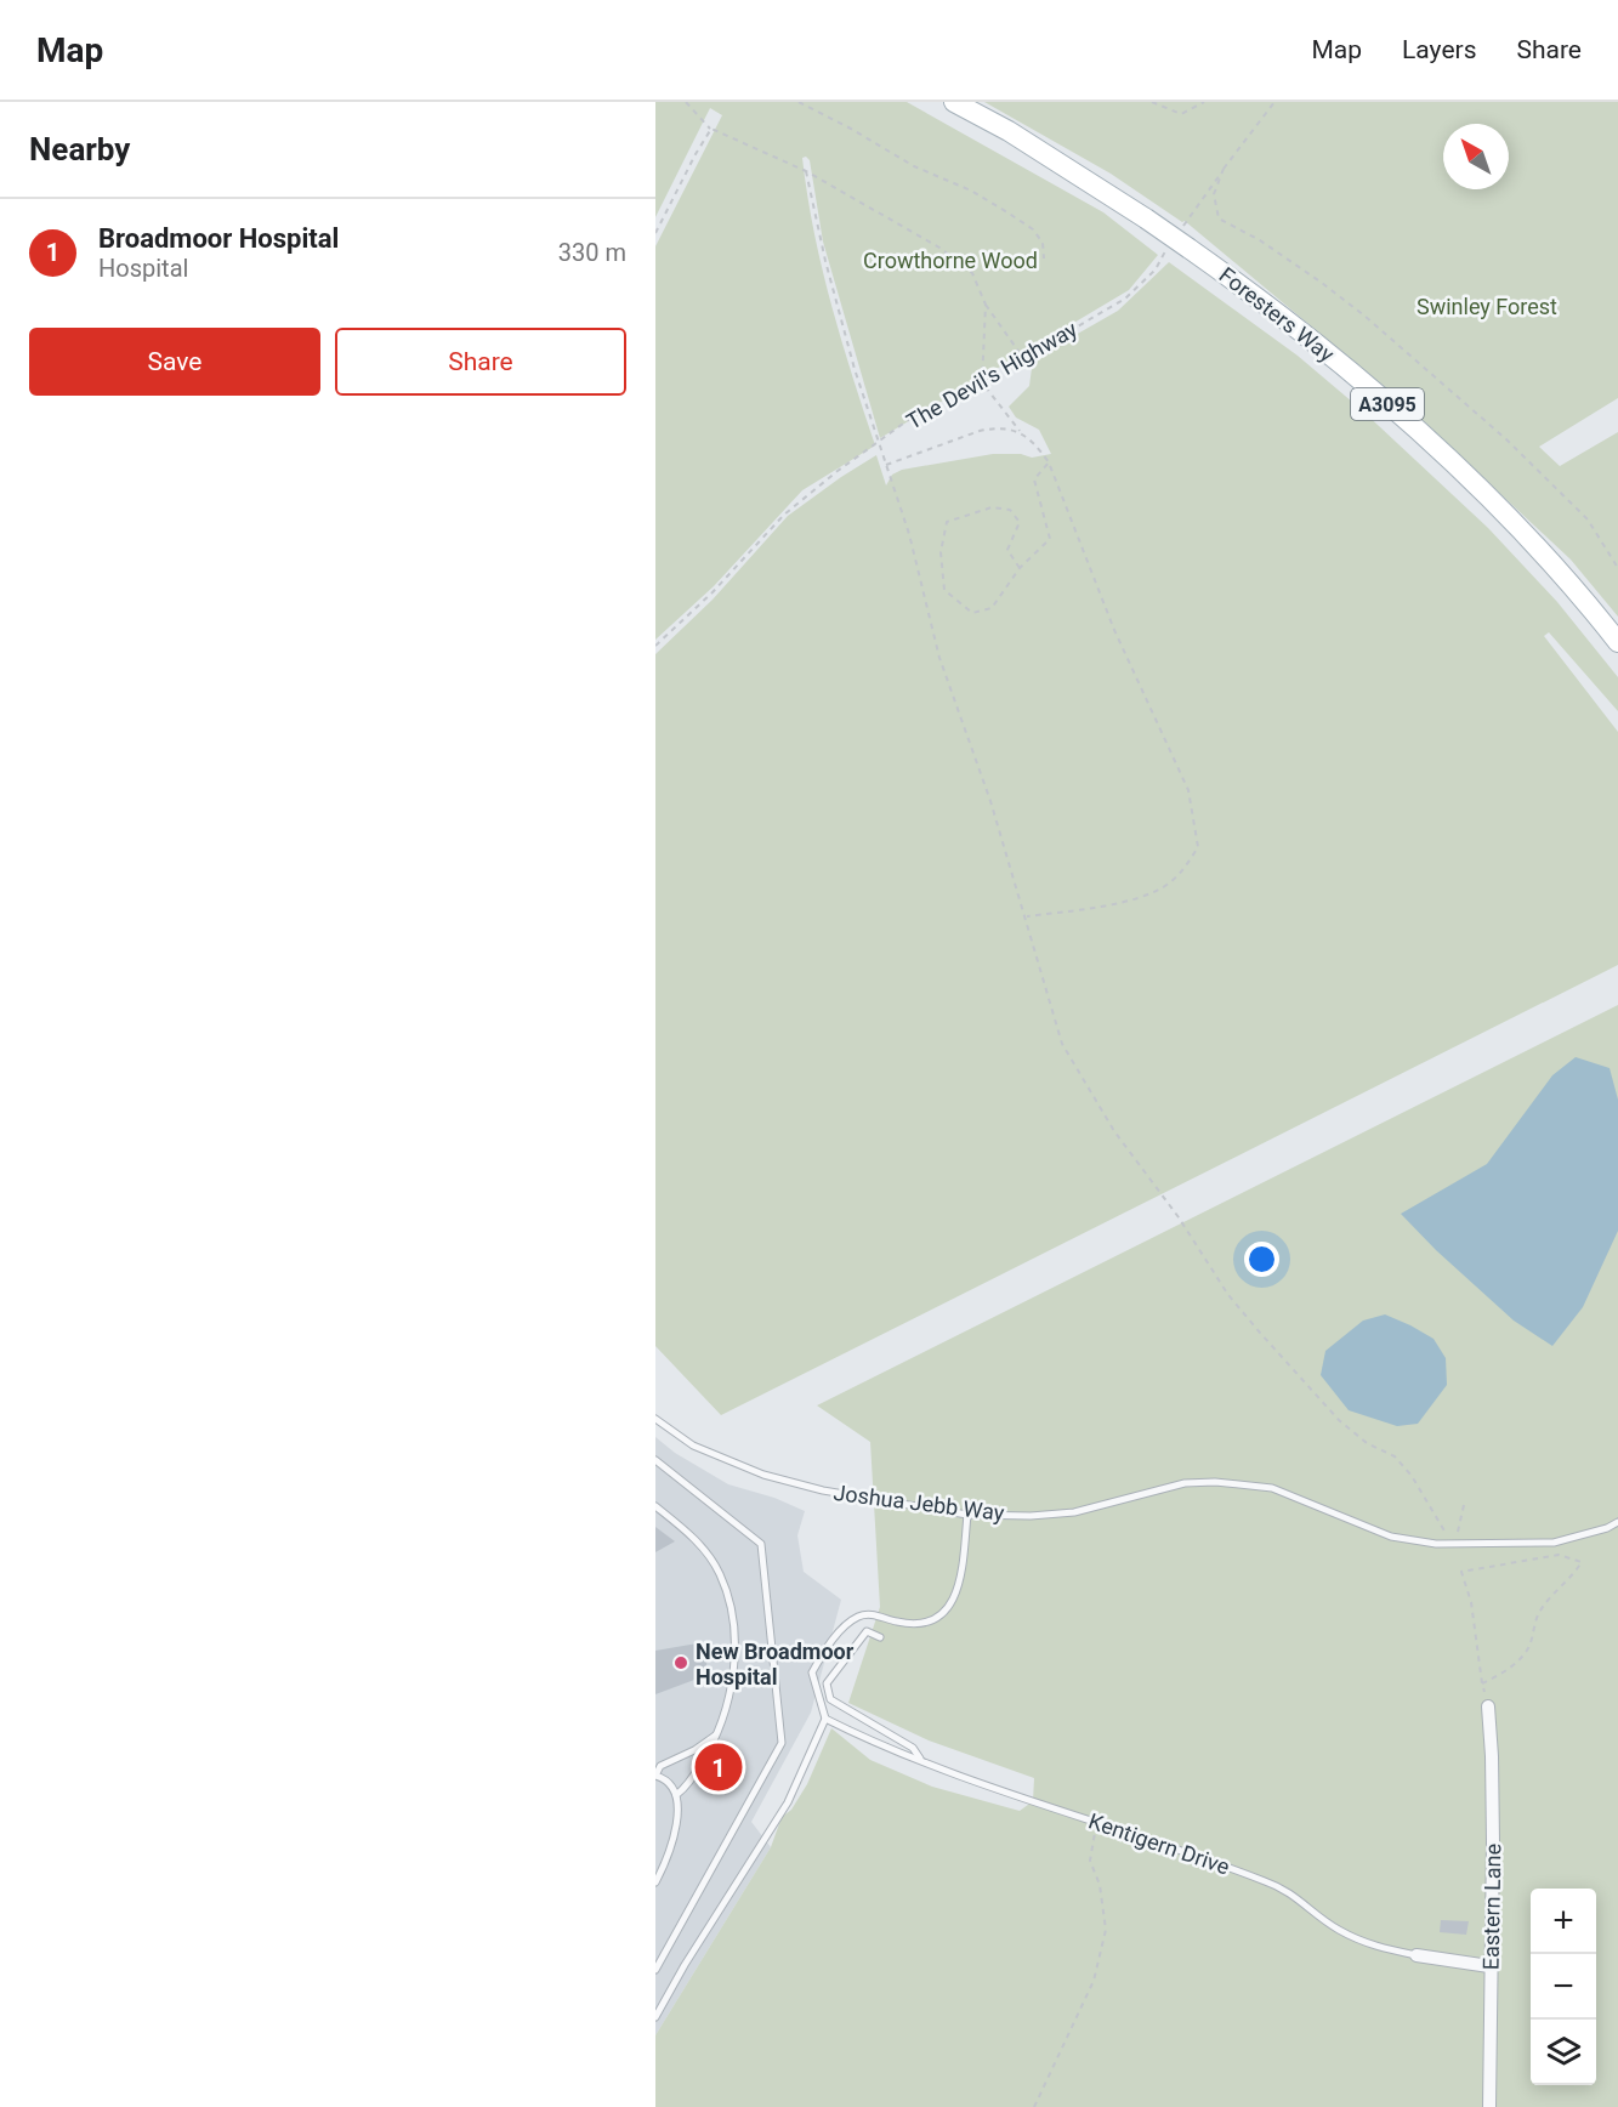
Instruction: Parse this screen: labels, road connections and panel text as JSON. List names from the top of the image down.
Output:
{
  "streets": {
    "main road": ["Foresters Way", "A3095"],
    "street": ["Kentigern Drive", "Eastern Lane"],
    "lane": ["Joshua Jebb Way"],
    "path": ["The Devil's Highway"]
  },
  "crossings": [
    ["Kentigern Drive", "Eastern Lane"]
  ],
  "parks": ["Crowthorne Wood", "Swinley Forest"],
  "places": ["New Broadmoor Hospital"],
  "north": "top left",
  "page": {
    "header": "Map",
    "nav": ["Map", "Layers", "Share"],
    "heading": "Nearby",
    "list": [
      {
        "mark": "1",
        "name": "Broadmoor Hospital",
        "note": "Hospital",
        "value": "330 m"
      }
    ],
    "buttons": ["Save", "Share"],
    "pins": "1",
    "map_buttons": ["+", "−"]
  }
}
